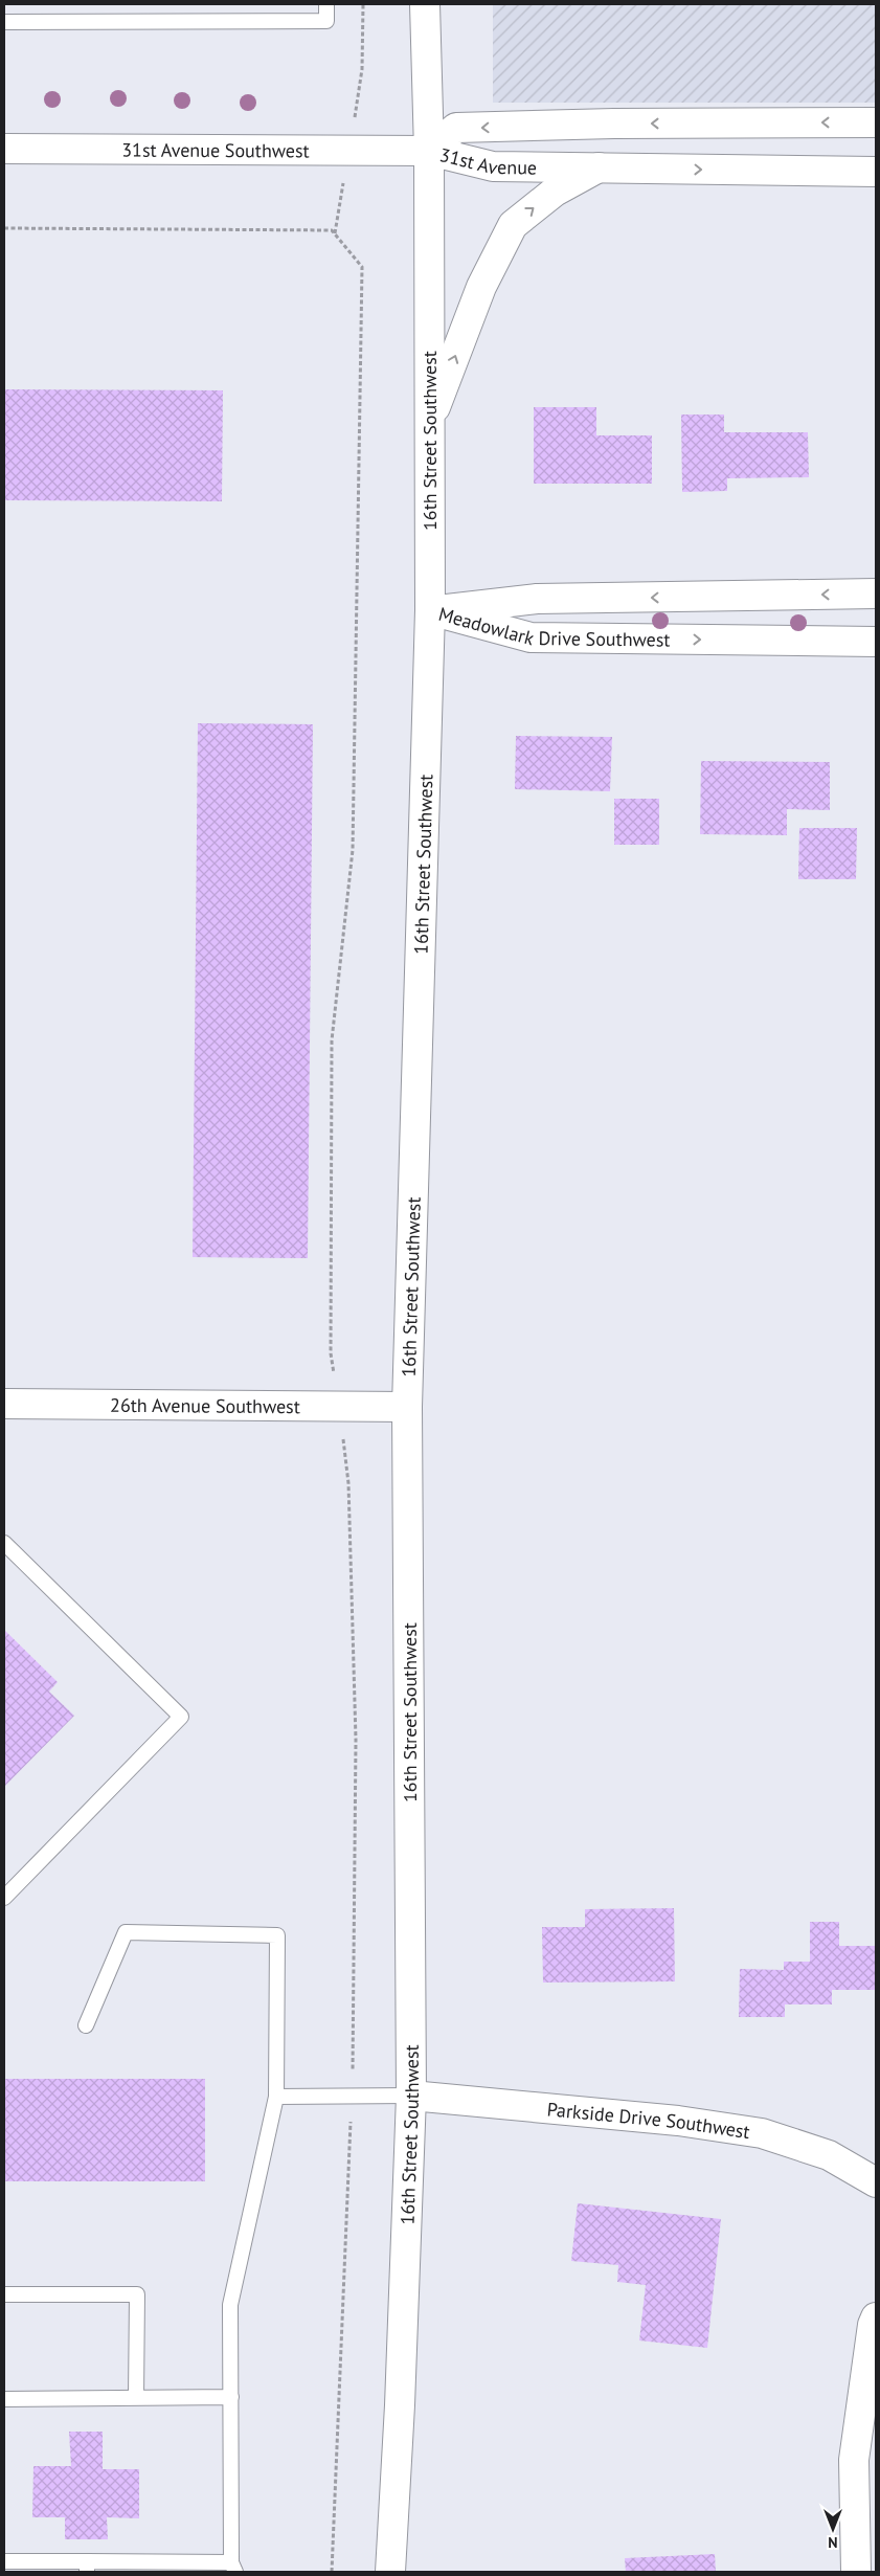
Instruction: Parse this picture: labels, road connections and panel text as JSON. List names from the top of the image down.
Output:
{
  "streets": {
    "street": [
      "31st Avenue Southwest",
      "31st Avenue",
      "16th Street Southwest",
      "Meadowlark Drive Southwest",
      "26th Avenue Southwest",
      "Parkside Drive Southwest"
    ]
  },
  "crossings": [
    ["31st Avenue Southwest", "31st Avenue"],
    ["31st Avenue Southwest", "16th Street Southwest"],
    ["31st Avenue", "16th Street Southwest"],
    ["16th Street Southwest", "Meadowlark Drive Southwest"],
    ["16th Street Southwest", "26th Avenue Southwest"],
    ["16th Street Southwest", "Parkside Drive Southwest"]
  ],
  "north": "bottom"
}
